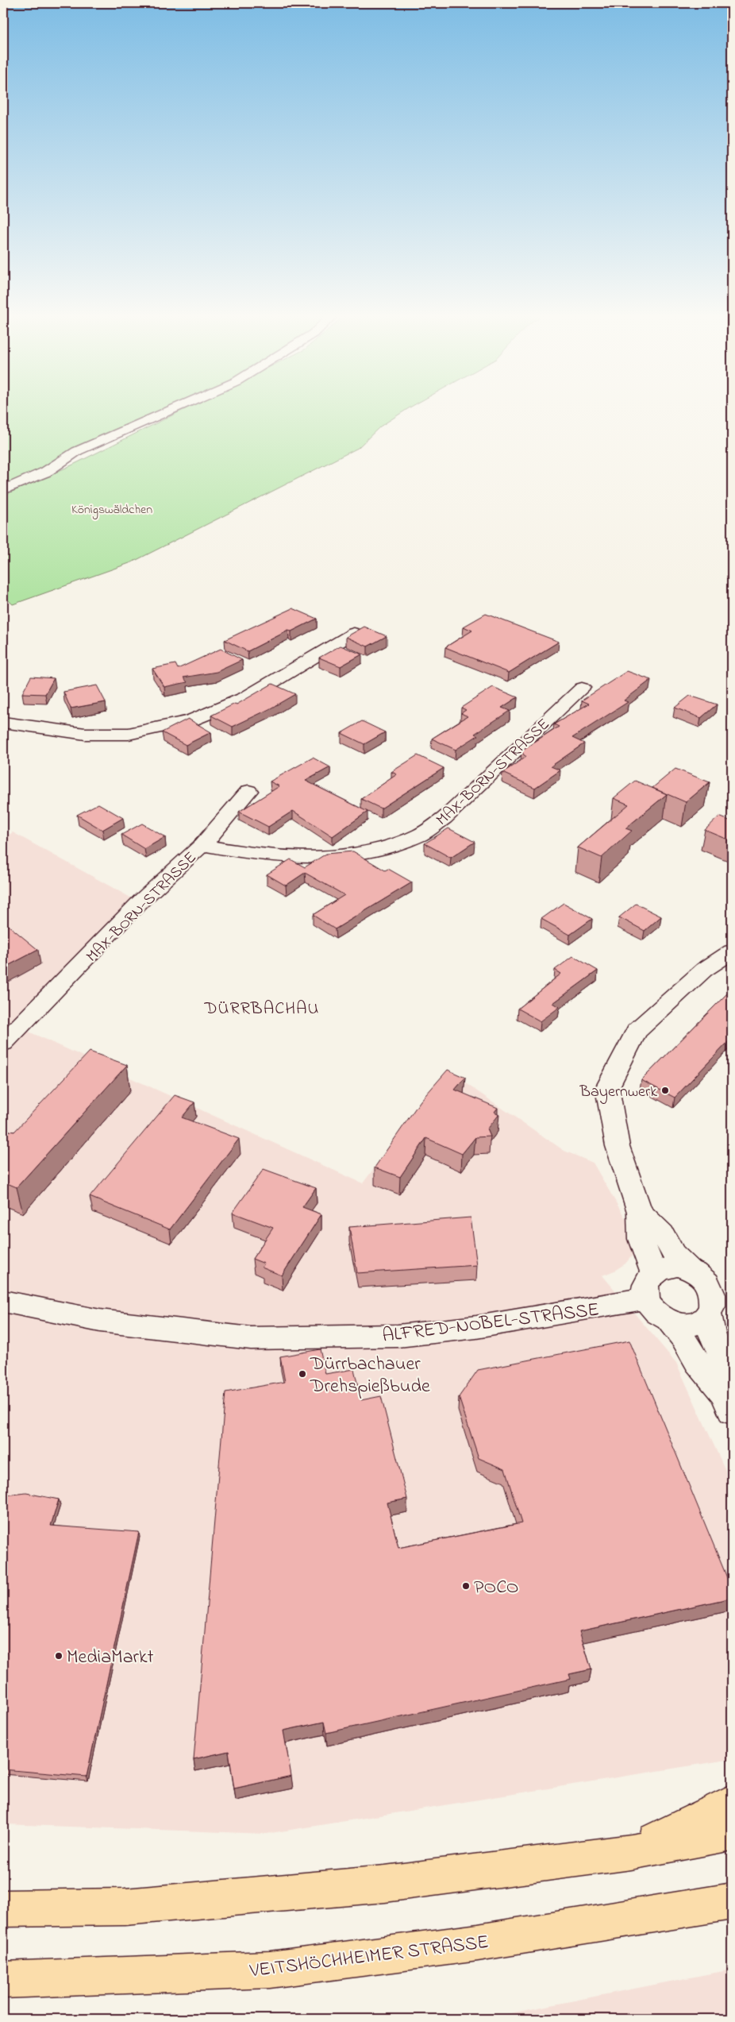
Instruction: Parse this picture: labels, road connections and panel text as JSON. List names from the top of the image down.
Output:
{
  "streets": {
    "highway": ["VEITSHÖCHHEIMER STRASSE"],
    "street": ["MAX-BORN-STRASSE", "ALFRED-NOBEL-STRASSE"]
  },
  "districts": ["DÜRRBACHAU"],
  "parks": ["Königswäldchen"],
  "places": [
    "Bayernwerk",
    "Dürrbachauer Drehspießbude",
    "POCO",
    "MediaMarkt"
  ]
}
